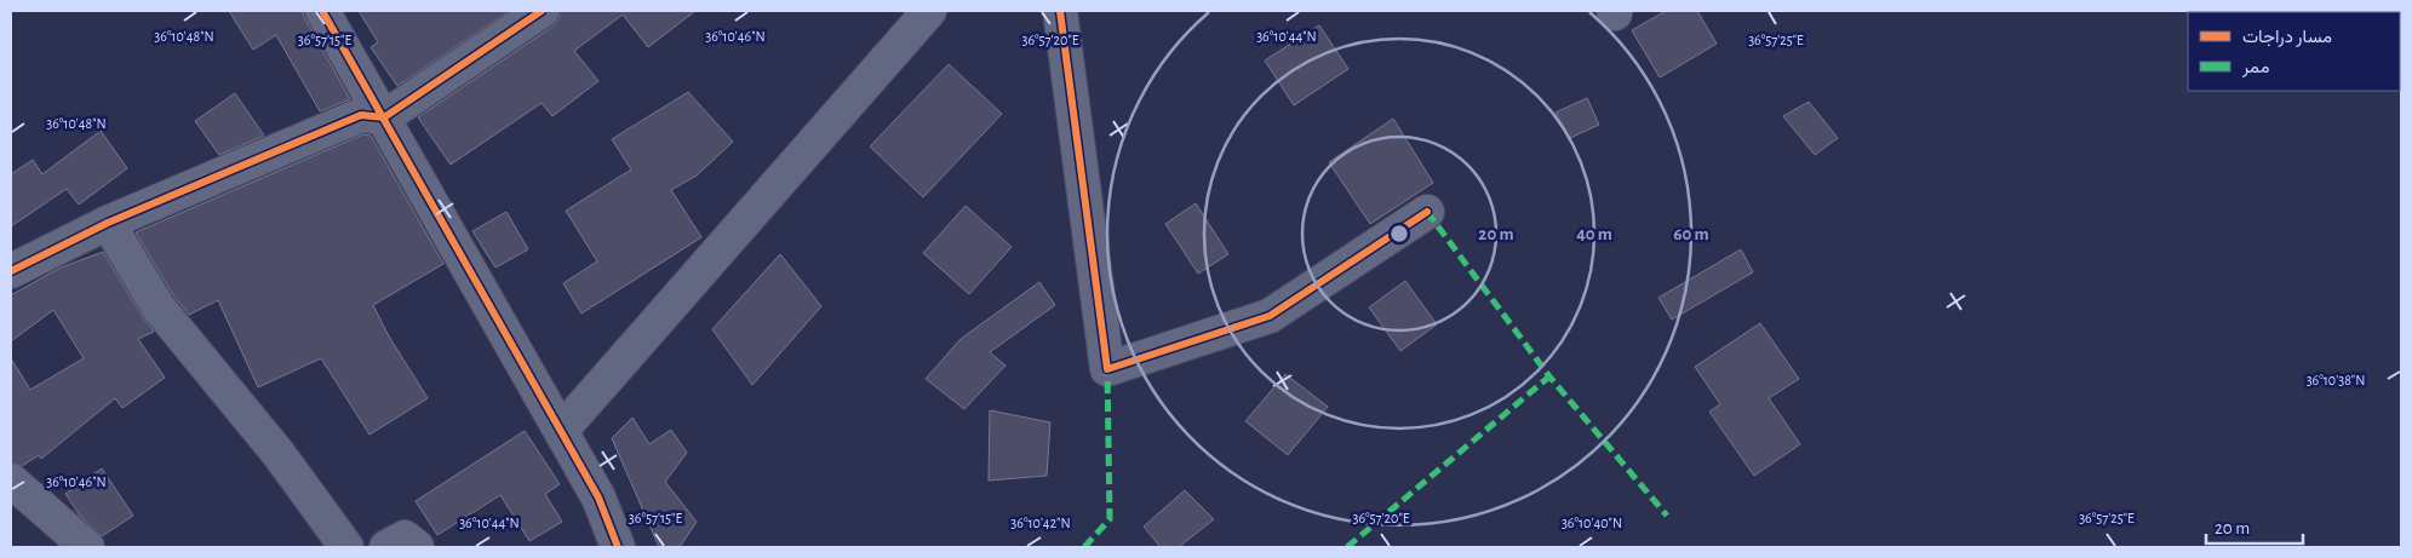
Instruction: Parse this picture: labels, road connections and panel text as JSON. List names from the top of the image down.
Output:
{
  "legend": ["مسار دراجات", "ممر"],
  "scale_bar": "20 m",
  "coordinates": [
    "36°10'48\"N",
    "36°10'46\"N",
    "36°10'44\"N",
    "36°57'15\"E",
    "36°57'20\"E",
    "36°57'25\"E",
    "36°10'38\"N",
    "36°10'42\"N",
    "36°10'40\"N"
  ],
  "rings": ["20 m", "40 m", "60 m"]
}
